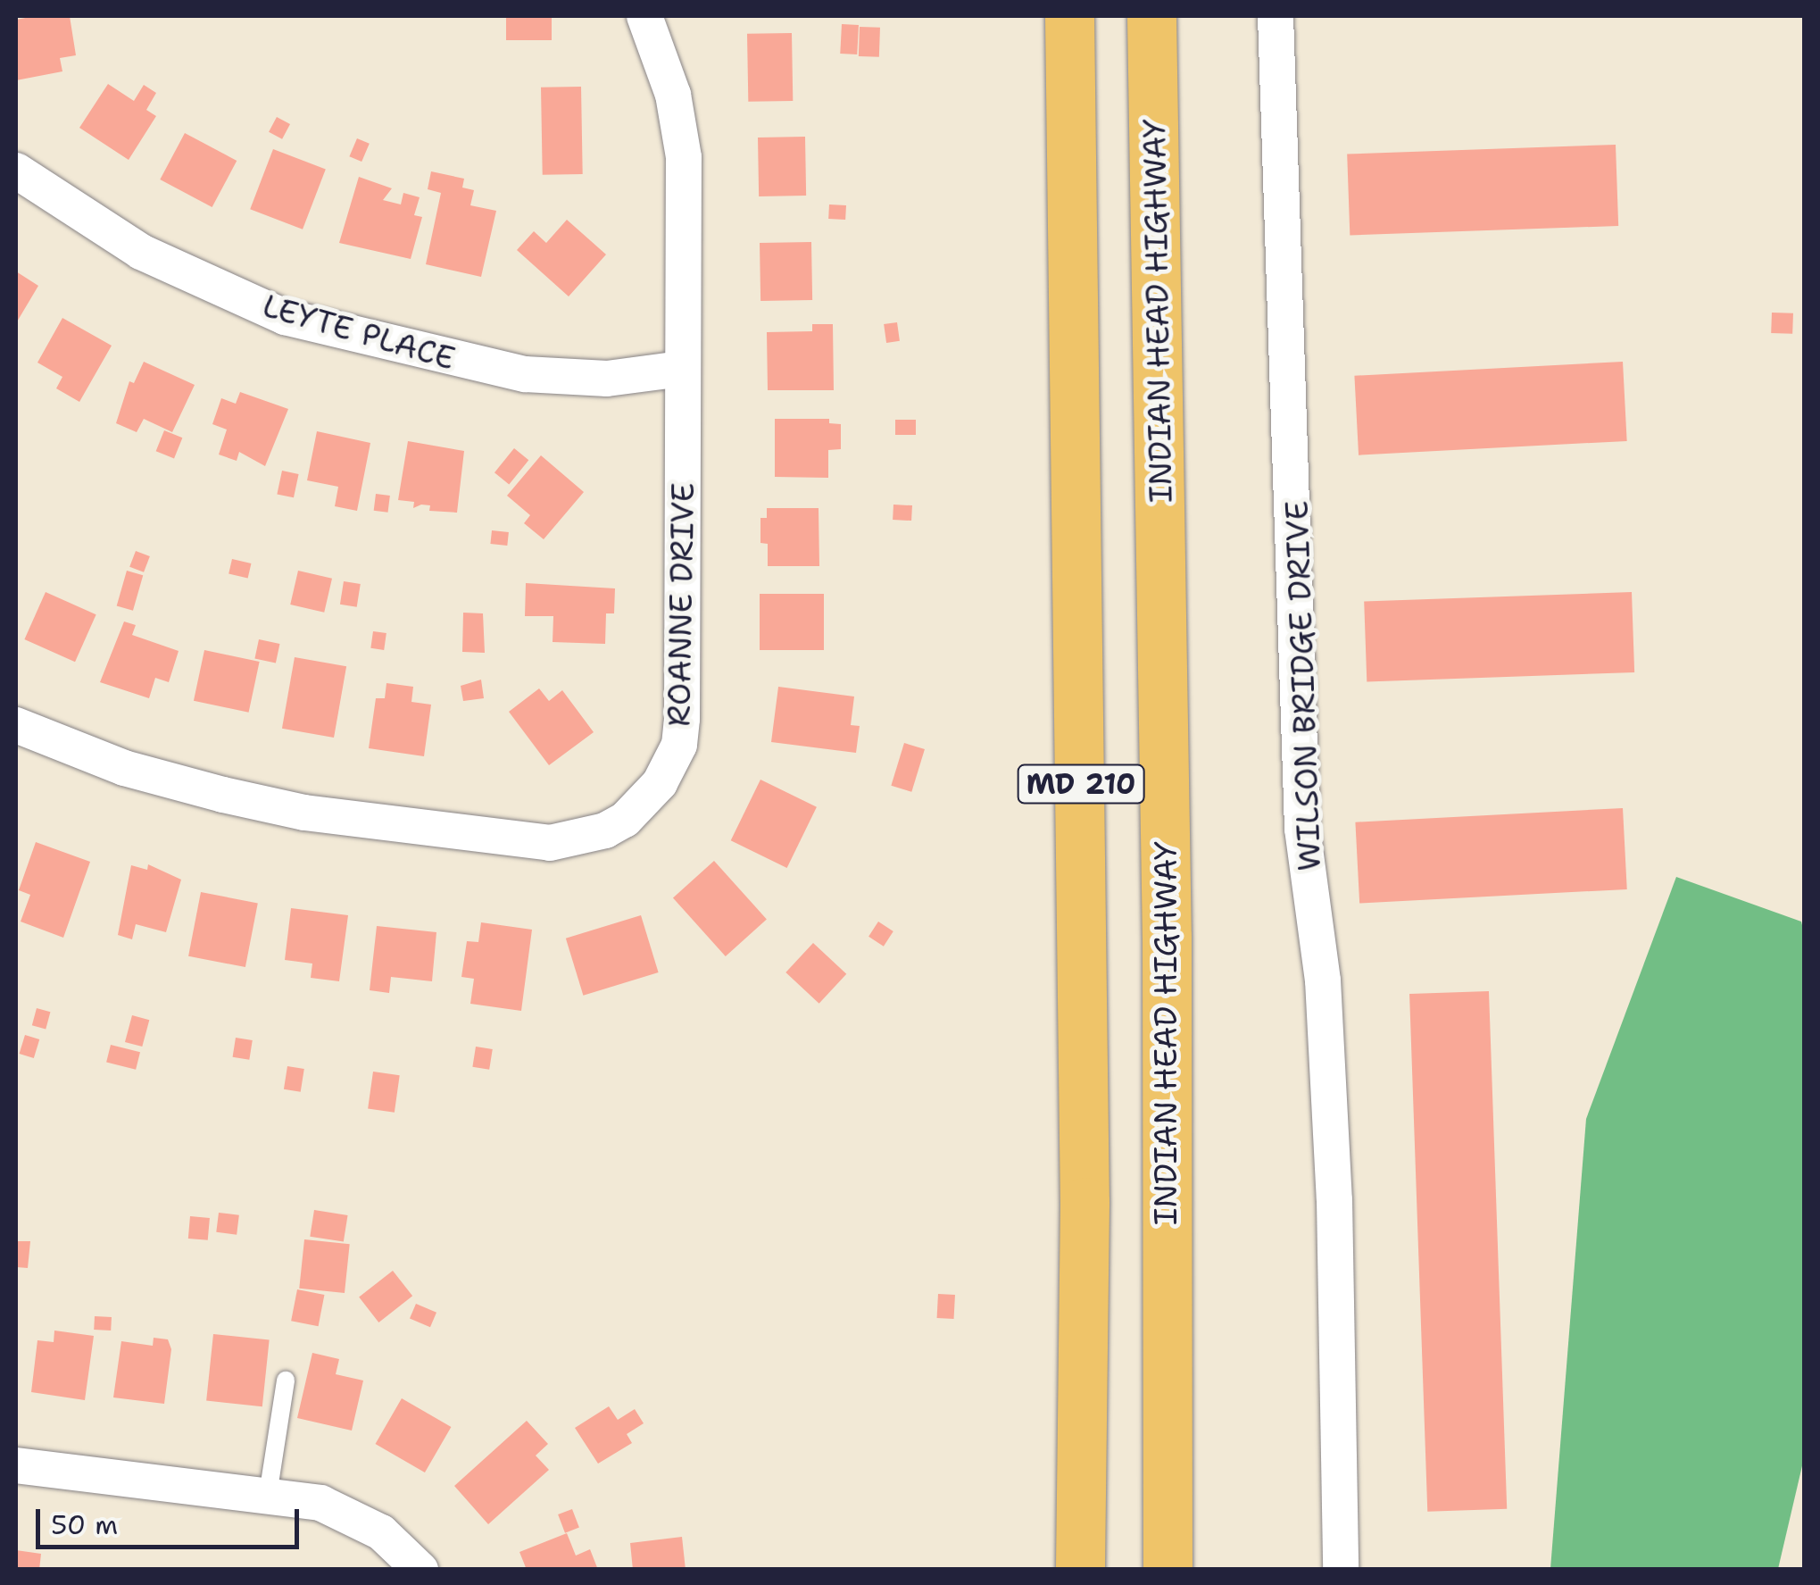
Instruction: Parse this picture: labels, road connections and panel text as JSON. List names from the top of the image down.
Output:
{
  "streets": {
    "highway": ["INDIAN HEAD HIGHWAY", "MD 210"],
    "street": ["LEYTE PLACE", "ROANNE DRIVE", "WILSON BRIDGE DRIVE"]
  },
  "crossings": [
    ["LEYTE PLACE", "ROANNE DRIVE"]
  ],
  "scale_bar": "50 m"
}
